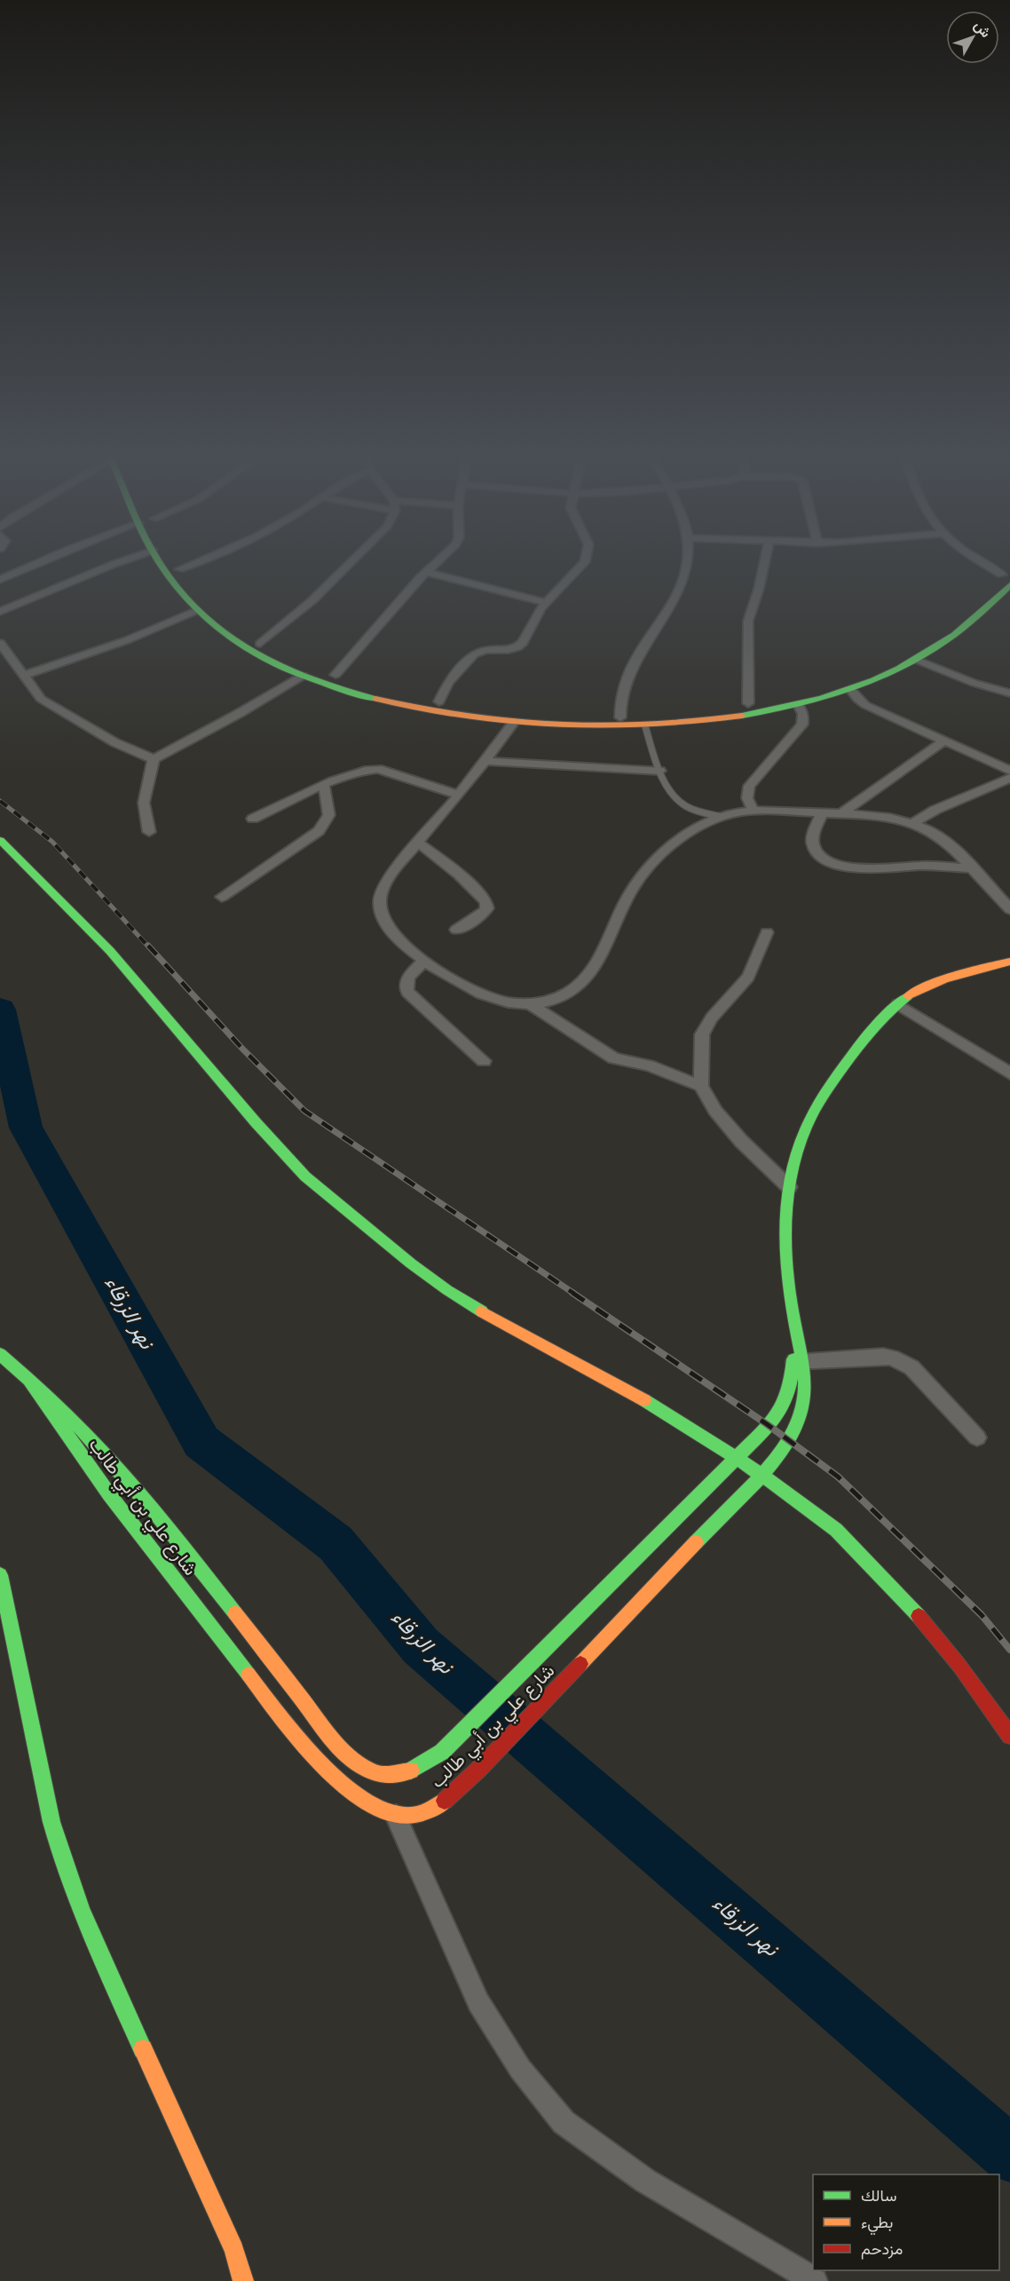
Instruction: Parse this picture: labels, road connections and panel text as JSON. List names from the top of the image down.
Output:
{
  "streets": {
    "street": ["شارع علي بن أبي طالب"]
  },
  "water": ["نهر الزرقاء"],
  "legend": ["سالك", "بطيء", "مزدحم"],
  "north": "top right"
}
